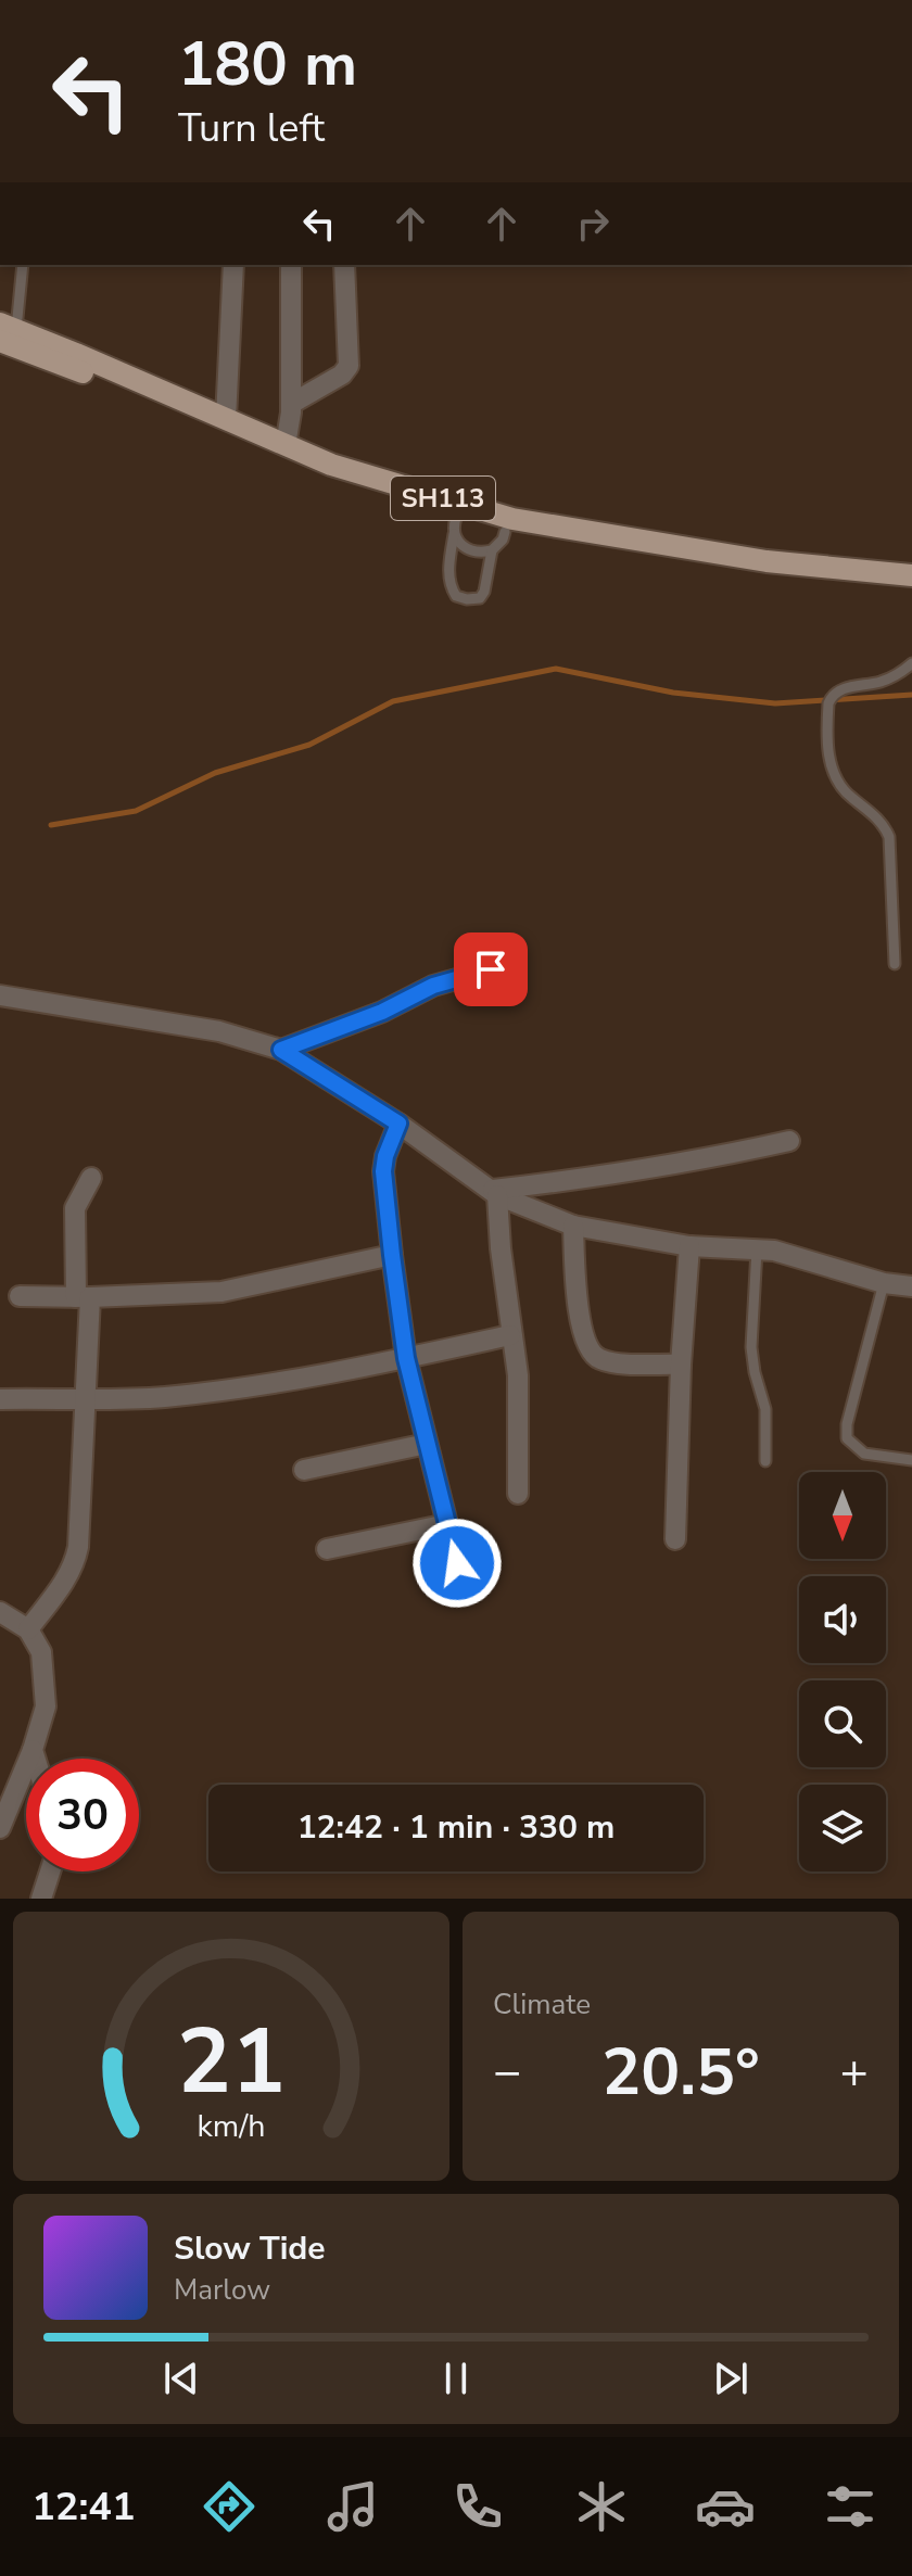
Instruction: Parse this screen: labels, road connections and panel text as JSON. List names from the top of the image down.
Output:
{
  "streets": {
    "main road": ["SH113"]
  },
  "north": "bottom",
  "page": {
    "turn": ["180 m", "Turn left"],
    "limit": "30",
    "trip": "12:42 · 1 min · 330 m",
    "tile": "Climate",
    "heat": ["−", "20.5°", "+"],
    "song": ["Slow Tide", "Marlow"],
    "tabs": "12:41",
    "gauge": ["21", "km/h"]
  }
}
